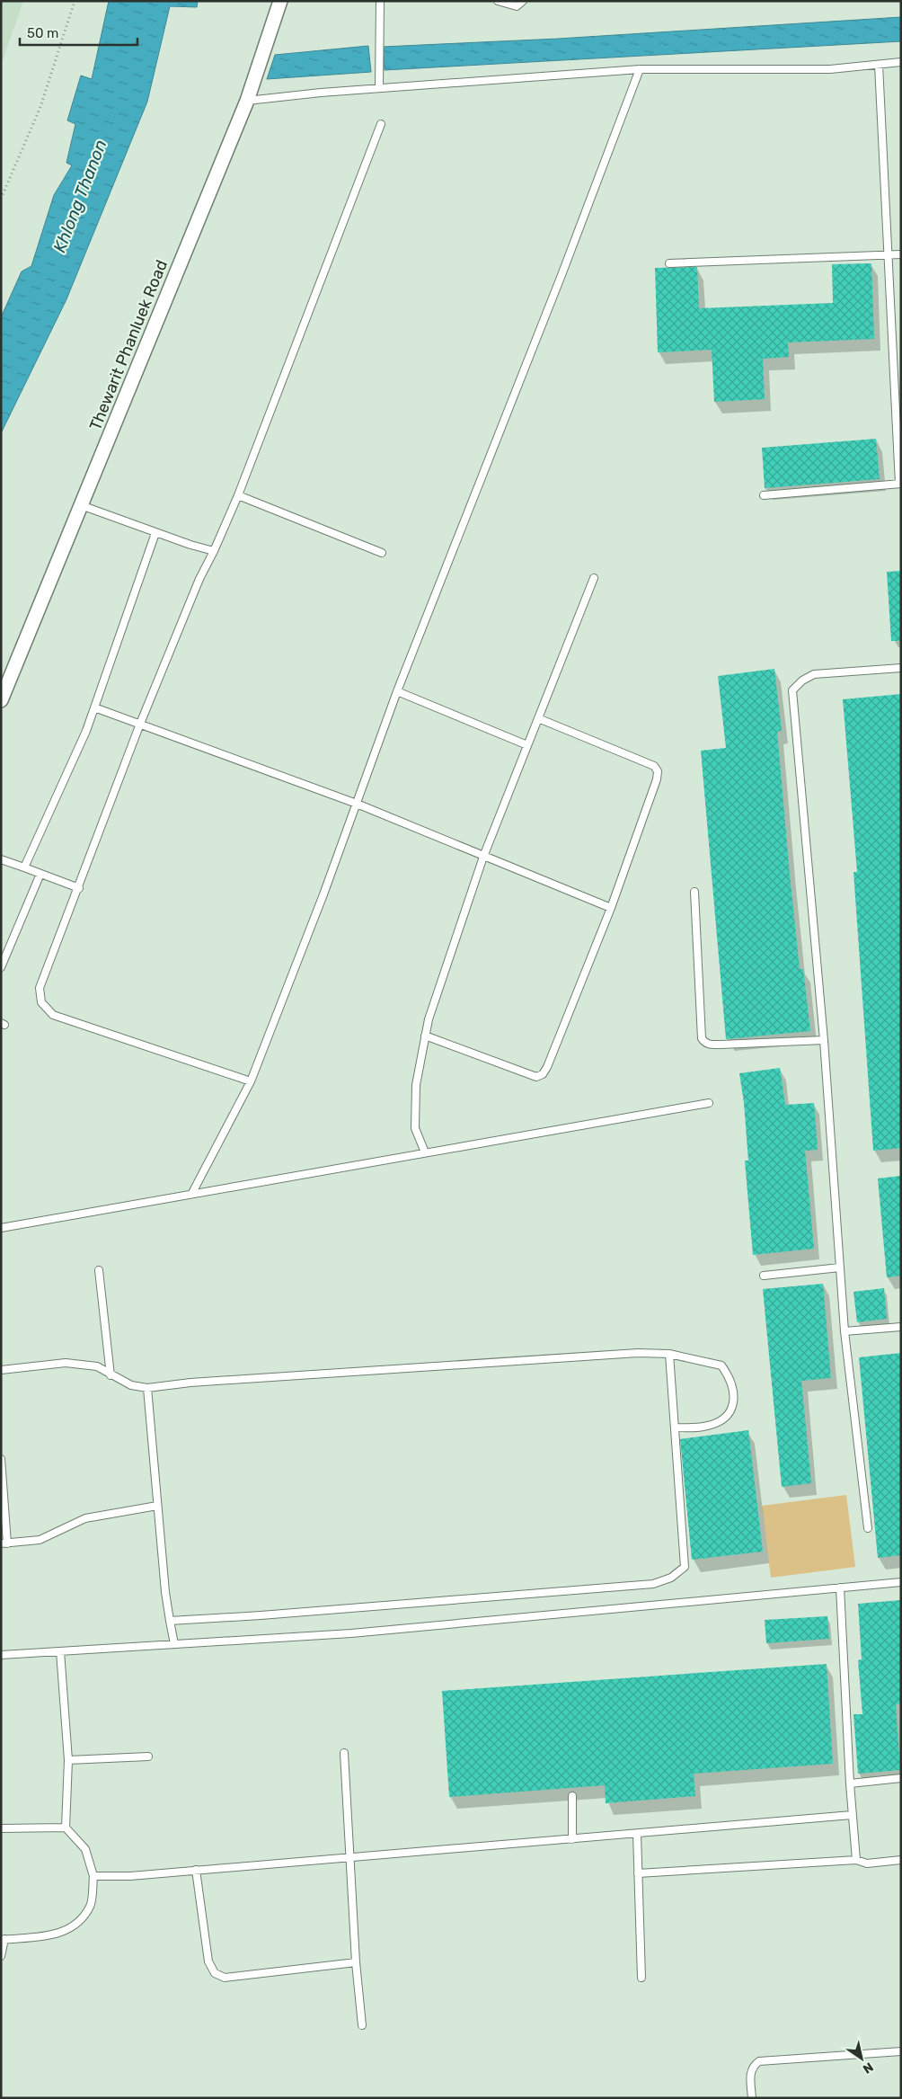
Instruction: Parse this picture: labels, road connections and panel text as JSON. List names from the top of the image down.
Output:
{
  "streets": {
    "street": ["Thewarit Phanluek Road"]
  },
  "water": ["Khlong Thanon"],
  "scale_bar": "50 m",
  "north": "bottom right"
}
